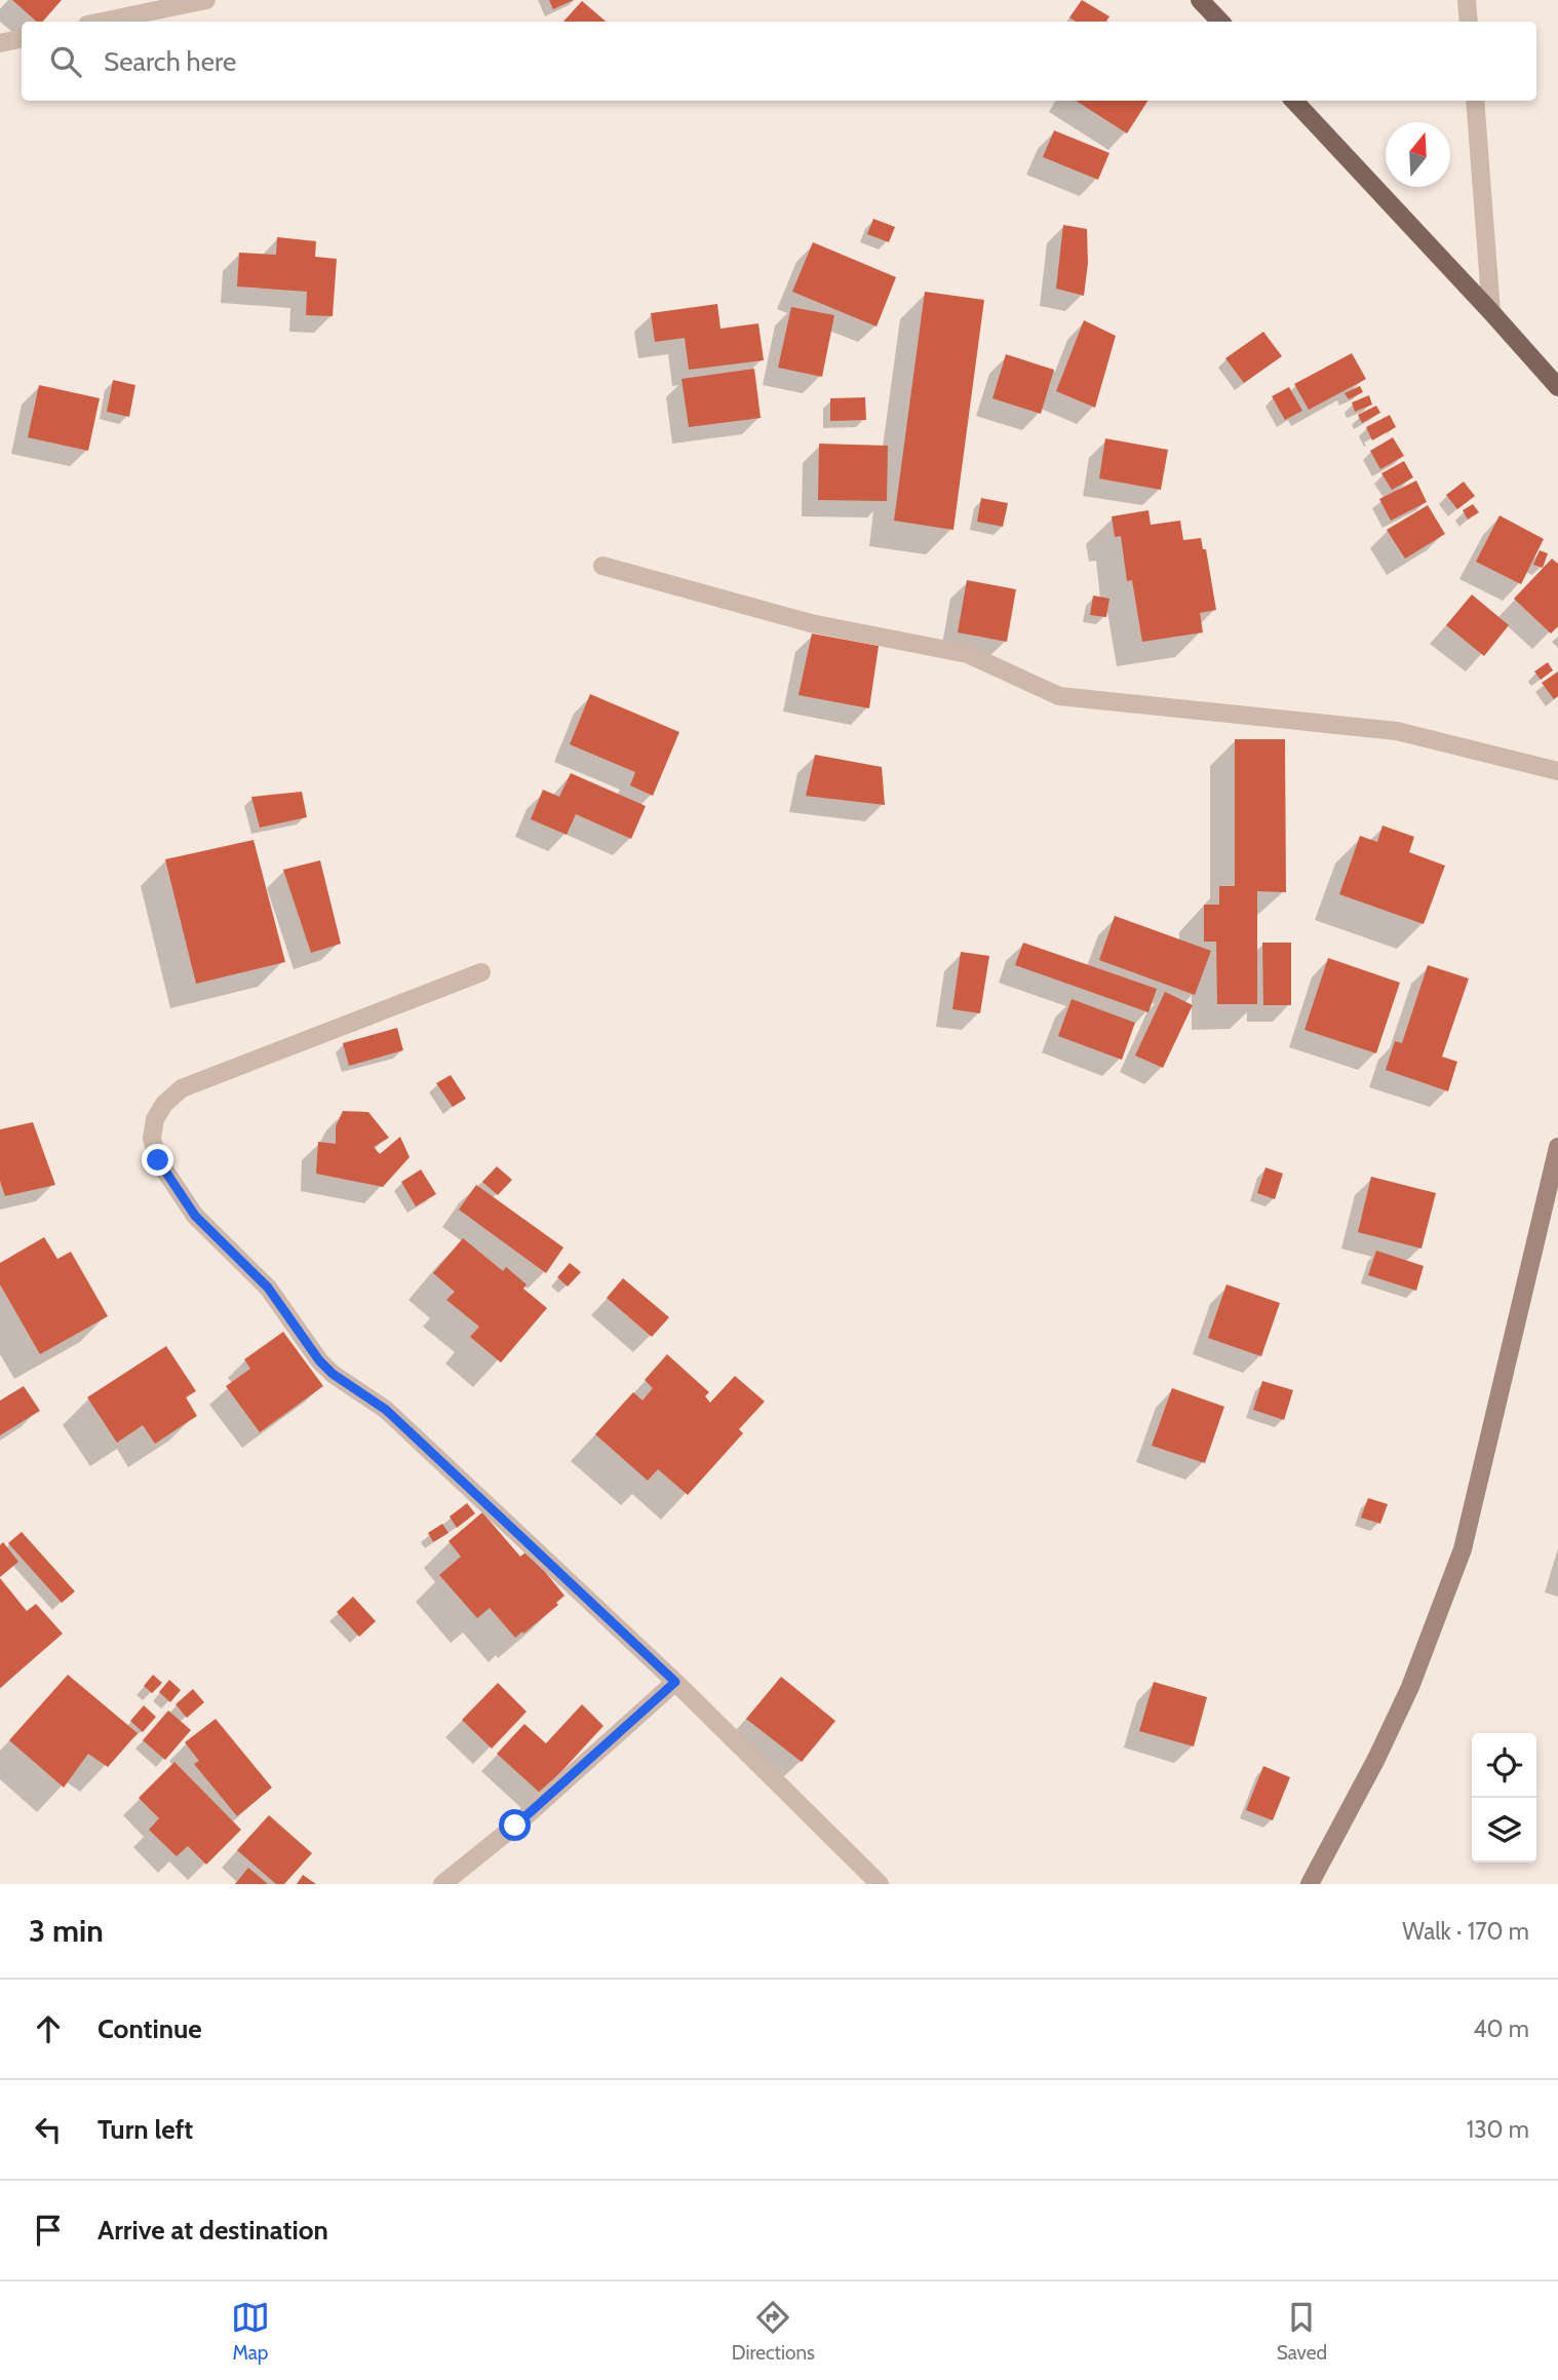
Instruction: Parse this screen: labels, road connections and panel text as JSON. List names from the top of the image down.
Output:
{
  "north": "top",
  "page": {
    "search": "Search here",
    "heading": ["3 min", "Walk · 170 m"],
    "list": [
      ["Continue", "40 m"],
      ["Turn left", "130 m"],
      "Arrive at destination"
    ],
    "nav": ["Map", "Directions", "Saved"]
  }
}
